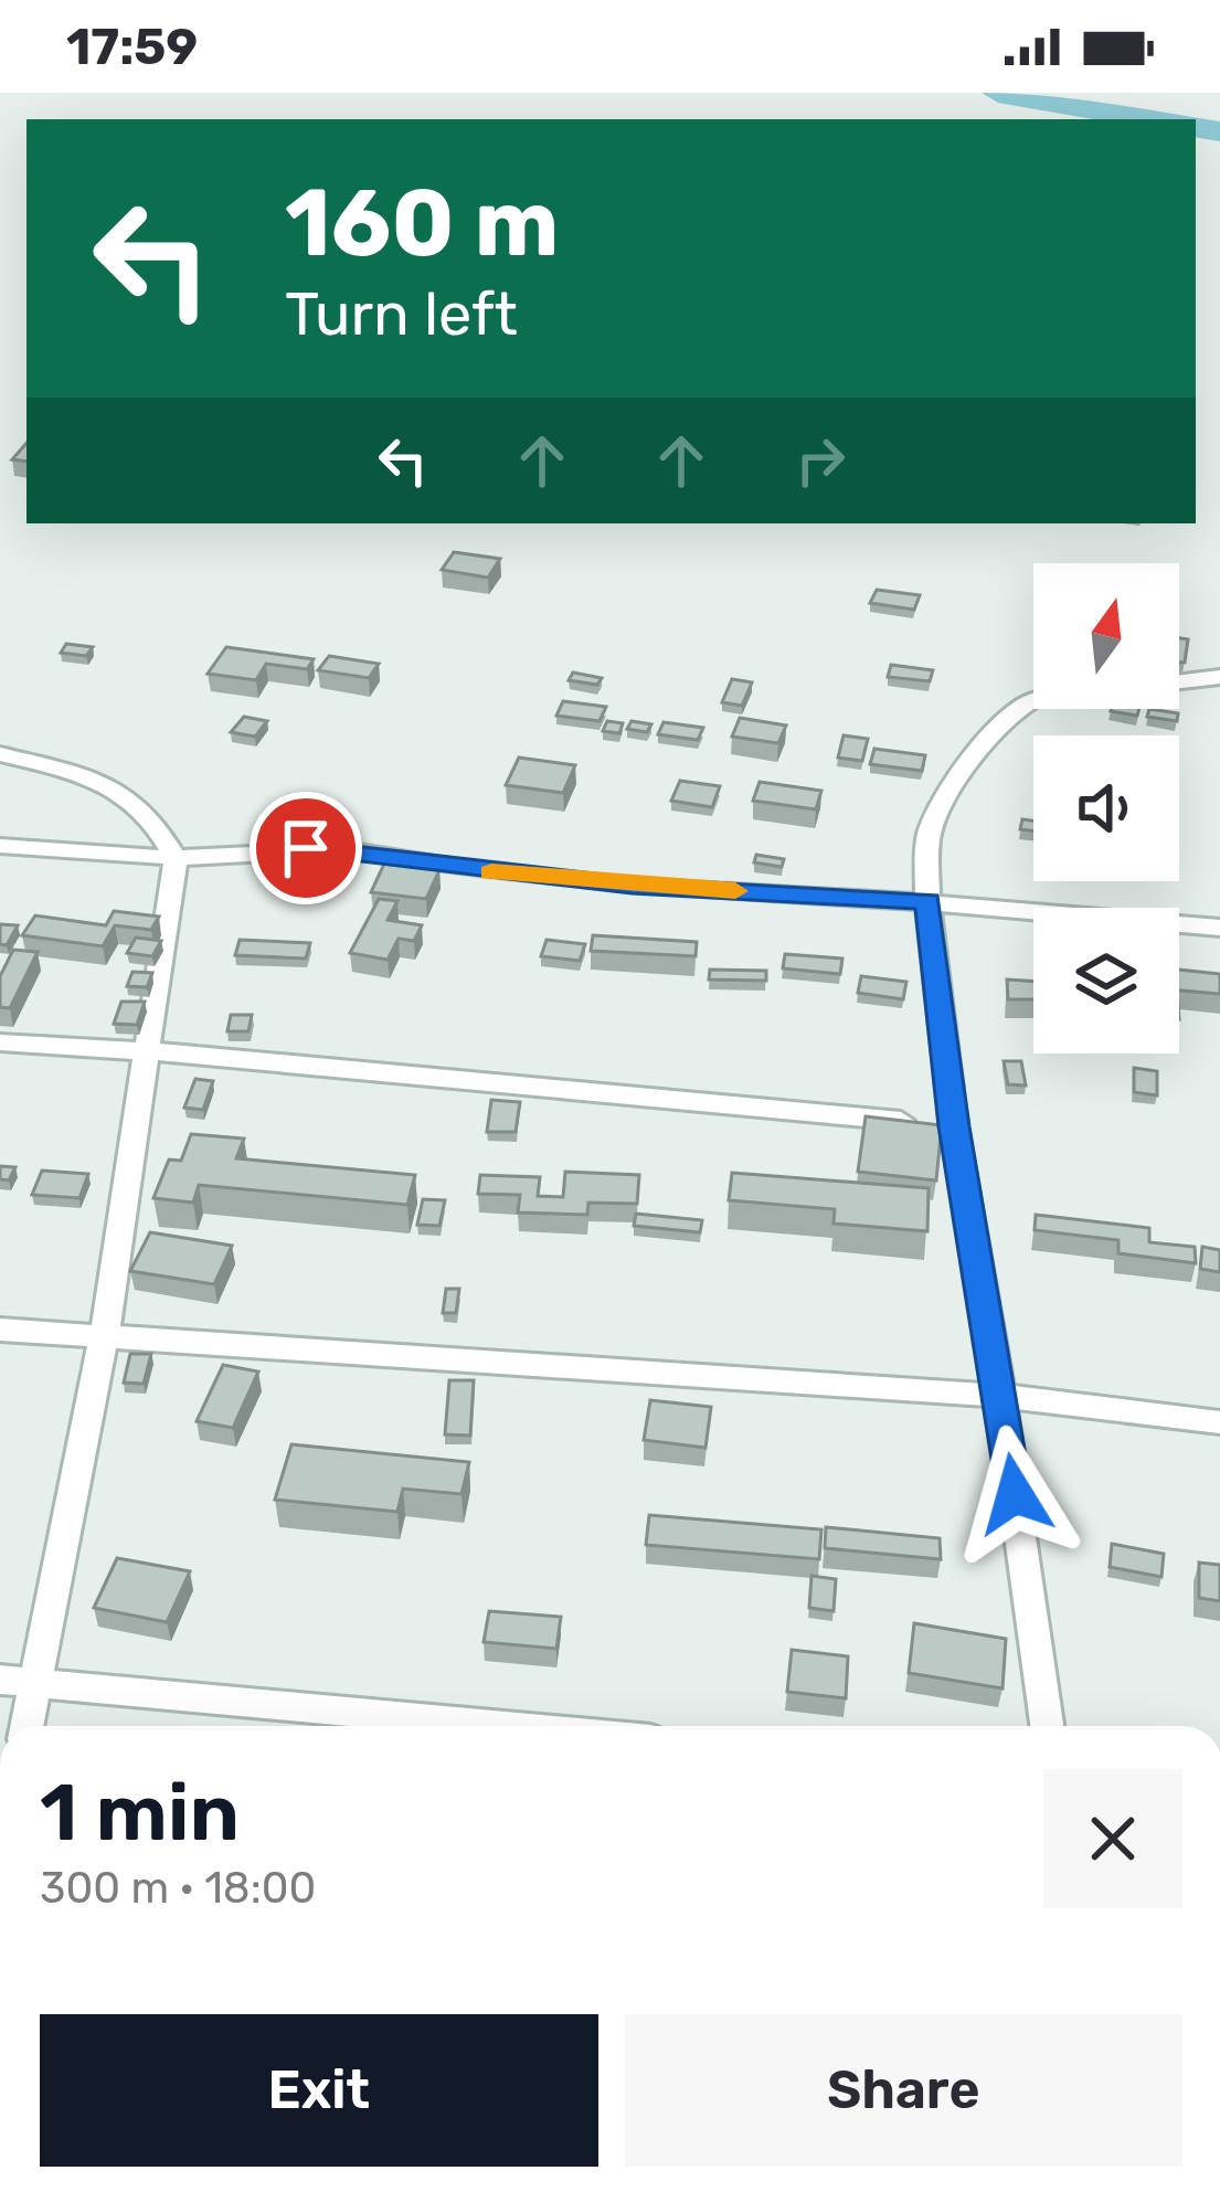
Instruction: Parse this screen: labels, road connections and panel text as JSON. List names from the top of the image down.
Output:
{
  "north": "top",
  "page": {
    "status": "17:59",
    "turn": ["160 m", "Turn left"],
    "heading": ["1 min", "300 m · 18:00"],
    "buttons": ["Exit", "Share"]
  }
}
